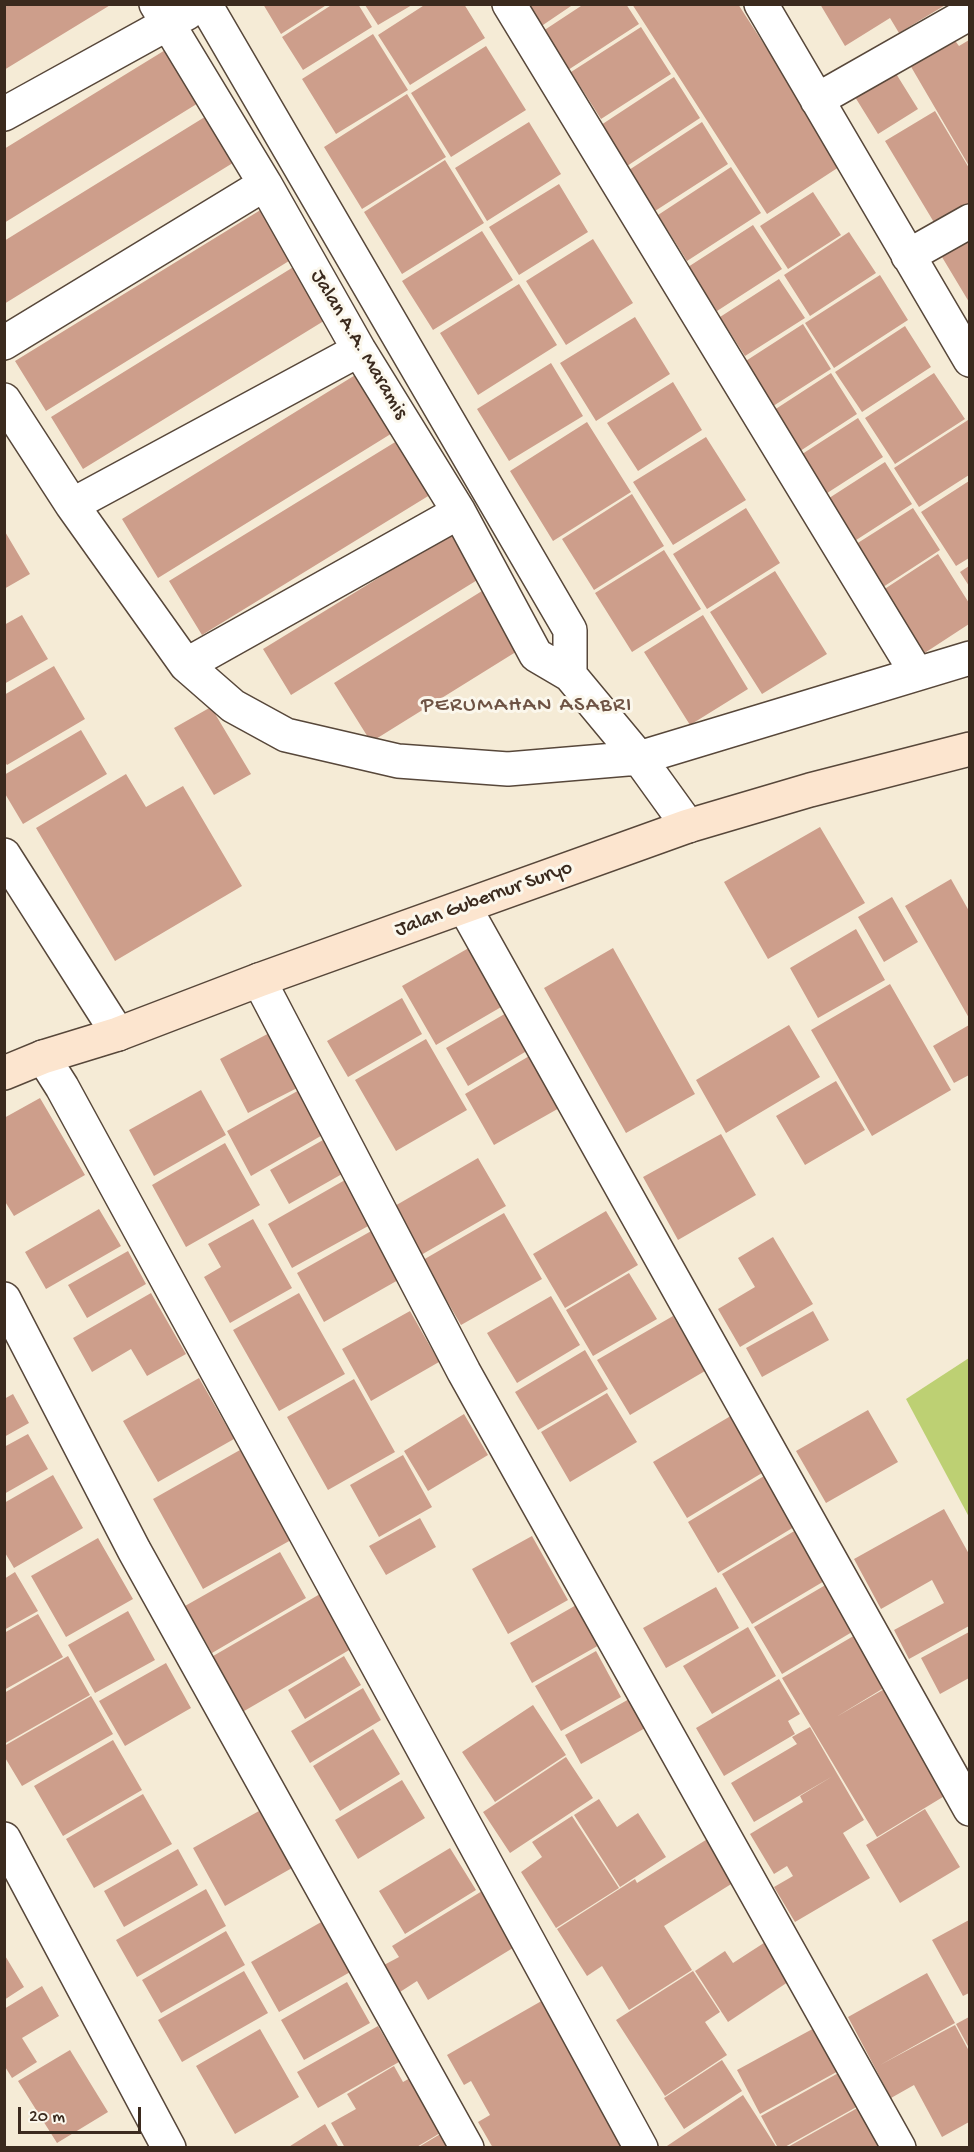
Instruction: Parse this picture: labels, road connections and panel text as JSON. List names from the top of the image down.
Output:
{
  "streets": {
    "main road": ["Jalan Gubernur Suryo"],
    "street": ["Jalan A.A. Maramis"]
  },
  "crossings": [
    ["Jalan A.A. Maramis", "Jalan Gubernur Suryo"]
  ],
  "districts": ["PERUMAHAN ASABRI"],
  "scale_bar": "20 m"
}
